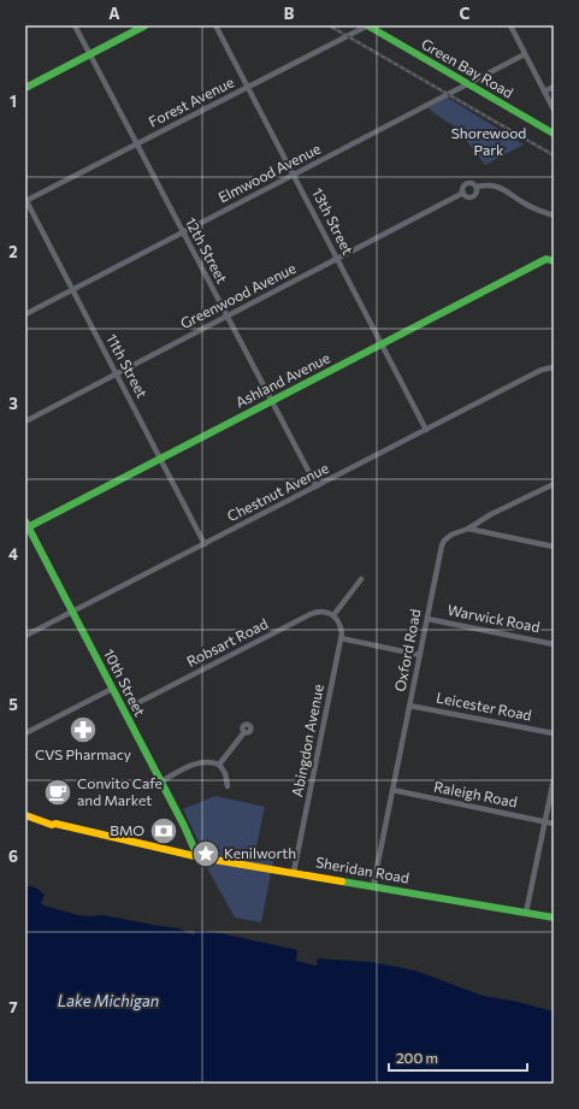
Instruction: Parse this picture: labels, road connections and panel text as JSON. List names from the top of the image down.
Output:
{
  "streets": {
    "street": [
      "Green Bay Road",
      "Forest Avenue",
      "Elmwood Avenue",
      "13th Street",
      "12th Street",
      "Greenwood Avenue",
      "11th Street",
      "Ashland Avenue",
      "Chestnut Avenue",
      "Warwick Road",
      "Robsart Road",
      "Oxford Road",
      "10th Street",
      "Leicester Road",
      "Abingdon Avenue",
      "Raleigh Road",
      "Sheridan Road"
    ]
  },
  "crossings": [
    ["Green Bay Road", "Forest Avenue"],
    ["Green Bay Road", "Elmwood Avenue"],
    ["Forest Avenue", "13th Street"],
    ["Forest Avenue", "12th Street"],
    ["Forest Avenue", "11th Street"],
    ["Elmwood Avenue", "13th Street"],
    ["Elmwood Avenue", "12th Street"],
    ["Elmwood Avenue", "11th Street"],
    ["13th Street", "Greenwood Avenue"],
    ["13th Street", "Ashland Avenue"],
    ["13th Street", "Chestnut Avenue"],
    ["12th Street", "Greenwood Avenue"],
    ["12th Street", "Ashland Avenue"],
    ["12th Street", "Chestnut Avenue"],
    ["Greenwood Avenue", "11th Street"],
    ["11th Street", "Ashland Avenue"],
    ["11th Street", "Chestnut Avenue"],
    ["Ashland Avenue", "10th Street"],
    ["Chestnut Avenue", "10th Street"],
    ["Warwick Road", "Oxford Road"],
    ["Robsart Road", "Abingdon Avenue"],
    ["Oxford Road", "Leicester Road"],
    ["Oxford Road", "Raleigh Road"],
    ["Oxford Road", "Sheridan Road"],
    ["10th Street", "Sheridan Road"],
    ["Abingdon Avenue", "Sheridan Road"]
  ],
  "water": ["Lake Michigan"],
  "parks": ["Shorewood Park"],
  "places": {
    "pharmacy": ["CVS Pharmacy"],
    "cafe": ["Convito Cafe and Market"],
    "bank": ["BMO"],
    "place": ["Kenilworth"]
  },
  "scale_bar": "200 m",
  "grid": {
    "columns": ["A", "B", "C"],
    "rows": [
      "1",
      "2",
      "3",
      "4",
      "5",
      "6",
      "7"
    ]
  }
}
